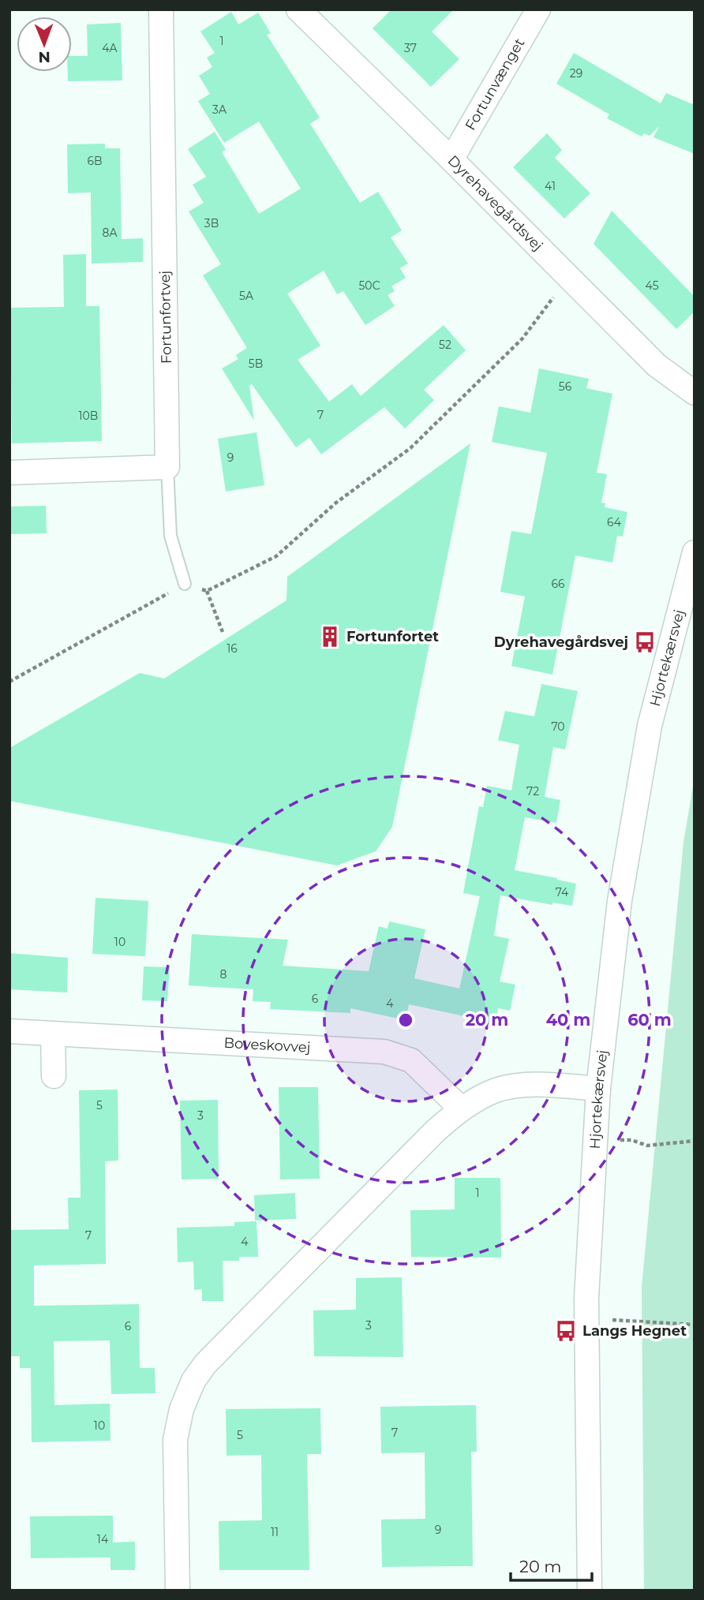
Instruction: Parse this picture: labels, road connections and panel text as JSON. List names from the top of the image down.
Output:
{
  "streets": {
    "street": [
      "Fortunvænget",
      "Dyrehavegårdsvej",
      "Fortunfortvej",
      "Hjortekærsvej",
      "Boveskovvej"
    ]
  },
  "crossings": [
    ["Fortunvænget", "Dyrehavegårdsvej"]
  ],
  "places": {
    "building": ["Fortunfortet"],
    "bus stop": ["Dyrehavegårdsvej", "Langs Hegnet"]
  },
  "house_numbers": [
    "1",
    "4A",
    "37",
    "29",
    "3A",
    "6B",
    "41",
    "3B",
    "8A",
    "50C",
    "45",
    "5A",
    "52",
    "5B",
    "56",
    "7",
    "10B",
    "9",
    "64",
    "66",
    "16",
    "70",
    "72",
    "74",
    "10",
    "8",
    "6",
    "4",
    "5",
    "3",
    "1",
    "7",
    "4",
    "3",
    "6",
    "10",
    "7",
    "5",
    "9",
    "11",
    "14"
  ],
  "scale_bar": "20 m",
  "north": "bottom",
  "rings": ["20 m", "40 m", "60 m"]
}
